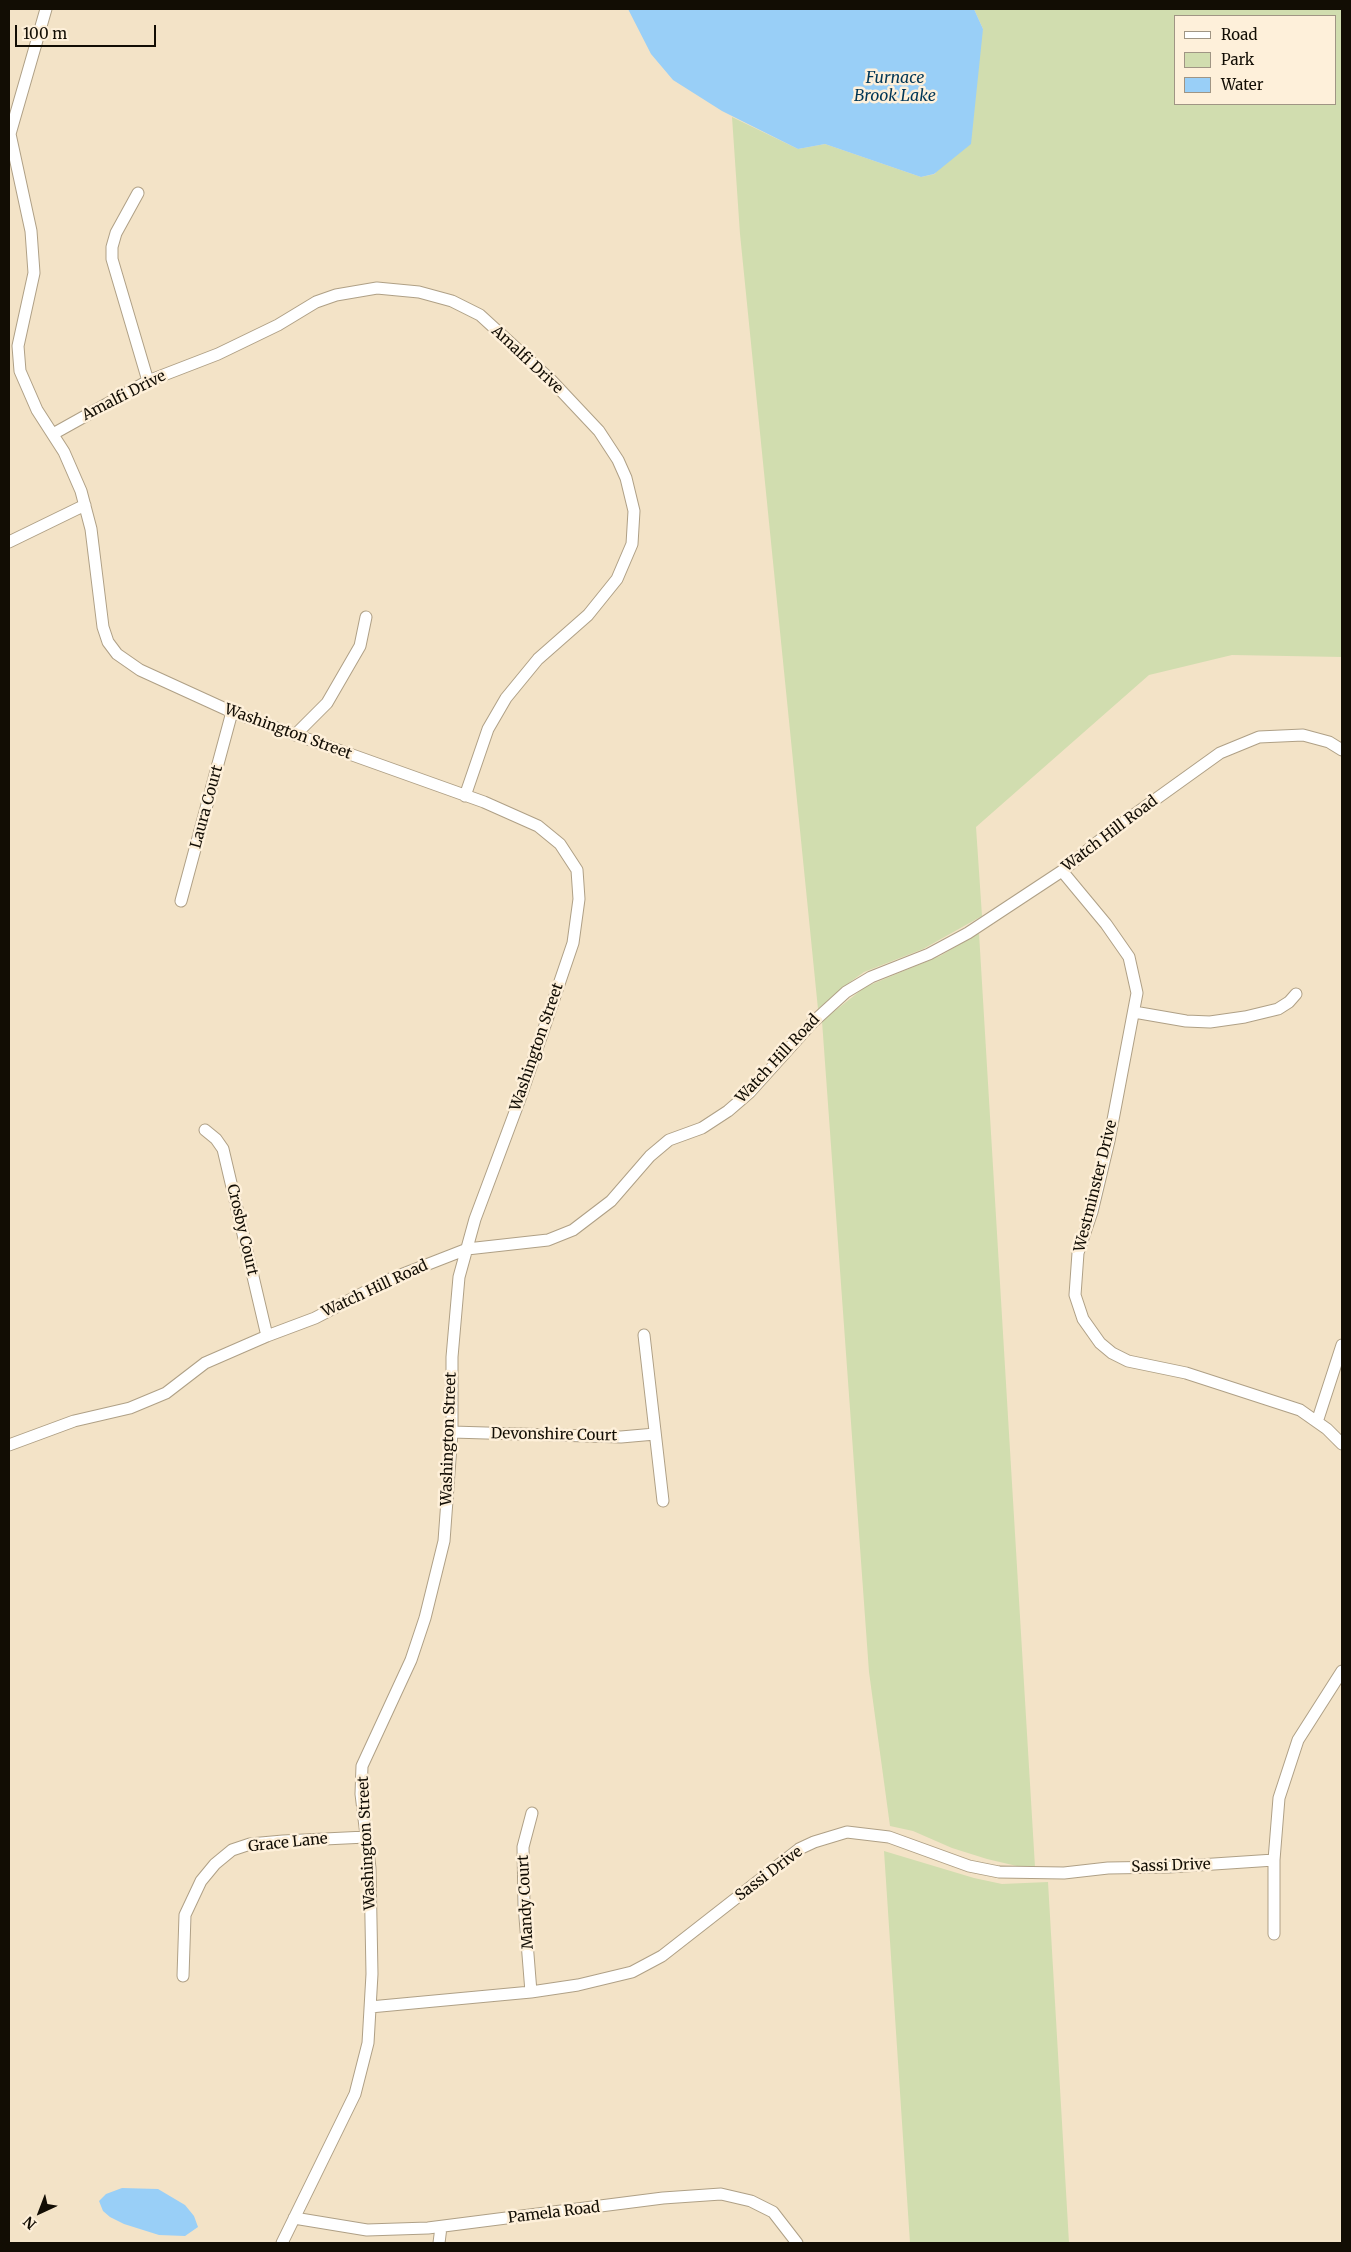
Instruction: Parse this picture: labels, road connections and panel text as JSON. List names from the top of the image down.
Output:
{
  "streets": {
    "street": [
      "Amalfi Drive",
      "Washington Street",
      "Laura Court",
      "Watch Hill Road",
      "Westminster Drive",
      "Crosby Court",
      "Devonshire Court",
      "Grace Lane",
      "Sassi Drive",
      "Mandy Court",
      "Pamela Road"
    ]
  },
  "crossings": [
    ["Amalfi Drive", "Washington Street"],
    ["Washington Street", "Laura Court"],
    ["Washington Street", "Watch Hill Road"],
    ["Washington Street", "Devonshire Court"],
    ["Washington Street", "Grace Lane"],
    ["Washington Street", "Sassi Drive"],
    ["Washington Street", "Pamela Road"],
    ["Watch Hill Road", "Westminster Drive"],
    ["Watch Hill Road", "Crosby Court"],
    ["Sassi Drive", "Mandy Court"]
  ],
  "water": ["Furnace Brook Lake"],
  "legend": ["Road", "Park", "Water"],
  "scale_bar": "100 m",
  "north": "bottom left"
}
